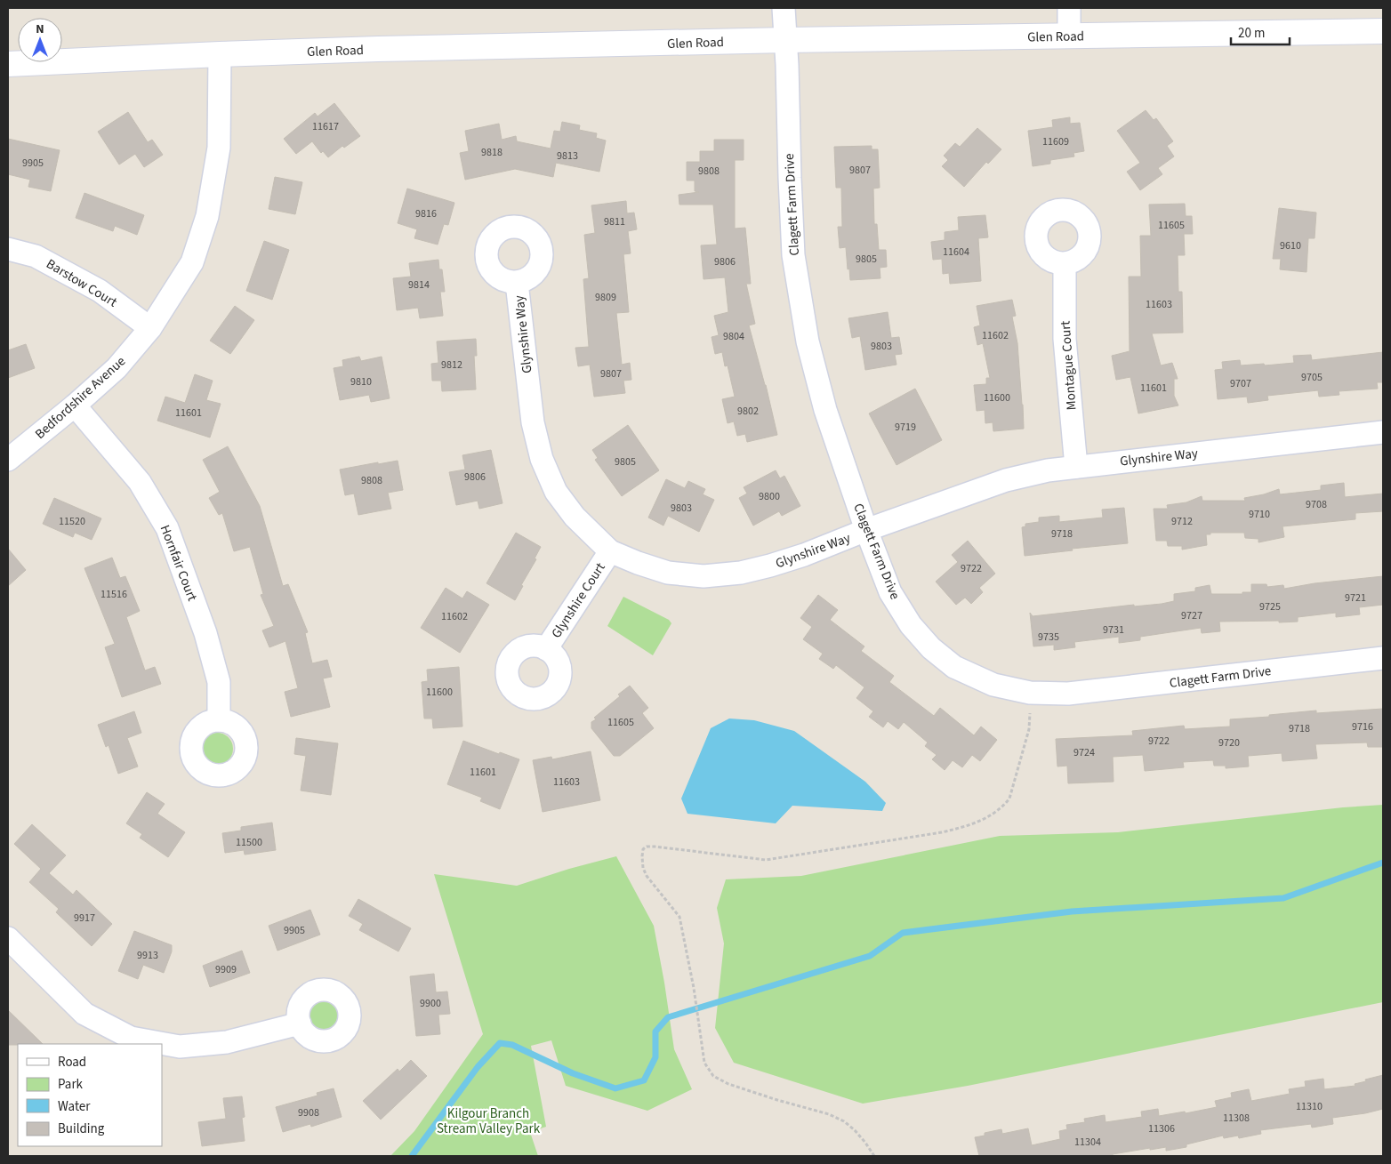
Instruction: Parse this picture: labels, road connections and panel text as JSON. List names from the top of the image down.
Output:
{
  "streets": {
    "main road": ["Glen Road"],
    "street": [
      "Clagett Farm Drive",
      "Barstow Court",
      "Glynshire Way",
      "Montague Court",
      "Bedfordshire Avenue",
      "Hornfair Court",
      "Glynshire Court"
    ]
  },
  "crossings": [
    ["Glen Road", "Clagett Farm Drive"],
    ["Glen Road", "Bedfordshire Avenue"],
    ["Clagett Farm Drive", "Glynshire Way"],
    ["Barstow Court", "Bedfordshire Avenue"],
    ["Glynshire Way", "Montague Court"],
    ["Glynshire Way", "Glynshire Court"],
    ["Bedfordshire Avenue", "Hornfair Court"]
  ],
  "parks": ["Kilgour Branch Stream Valley Park"],
  "house_numbers": [
    "11617",
    "11609",
    "9818",
    "9813",
    "9905",
    "9807",
    "9808",
    "9816",
    "9811",
    "11605",
    "9610",
    "11604",
    "9805",
    "9806",
    "9814",
    "9809",
    "11603",
    "11602",
    "9804",
    "9803",
    "9812",
    "9807",
    "9705",
    "9810",
    "9707",
    "11601",
    "11600",
    "9802",
    "11601",
    "9719",
    "9805",
    "9806",
    "9808",
    "9800",
    "9708",
    "9803",
    "9710",
    "11520",
    "9712",
    "9718",
    "9722",
    "11516",
    "9721",
    "9725",
    "9727",
    "11602",
    "9731",
    "9735",
    "11600",
    "11605",
    "9716",
    "9718",
    "9722",
    "9720",
    "9724",
    "11601",
    "11603",
    "11500",
    "9917",
    "9905",
    "9913",
    "9909",
    "9900",
    "11310",
    "9908",
    "11308",
    "11306",
    "11304"
  ],
  "legend": [
    "Road",
    "Park",
    "Water",
    "Building"
  ],
  "scale_bar": "20 m",
  "north": "top"
}
